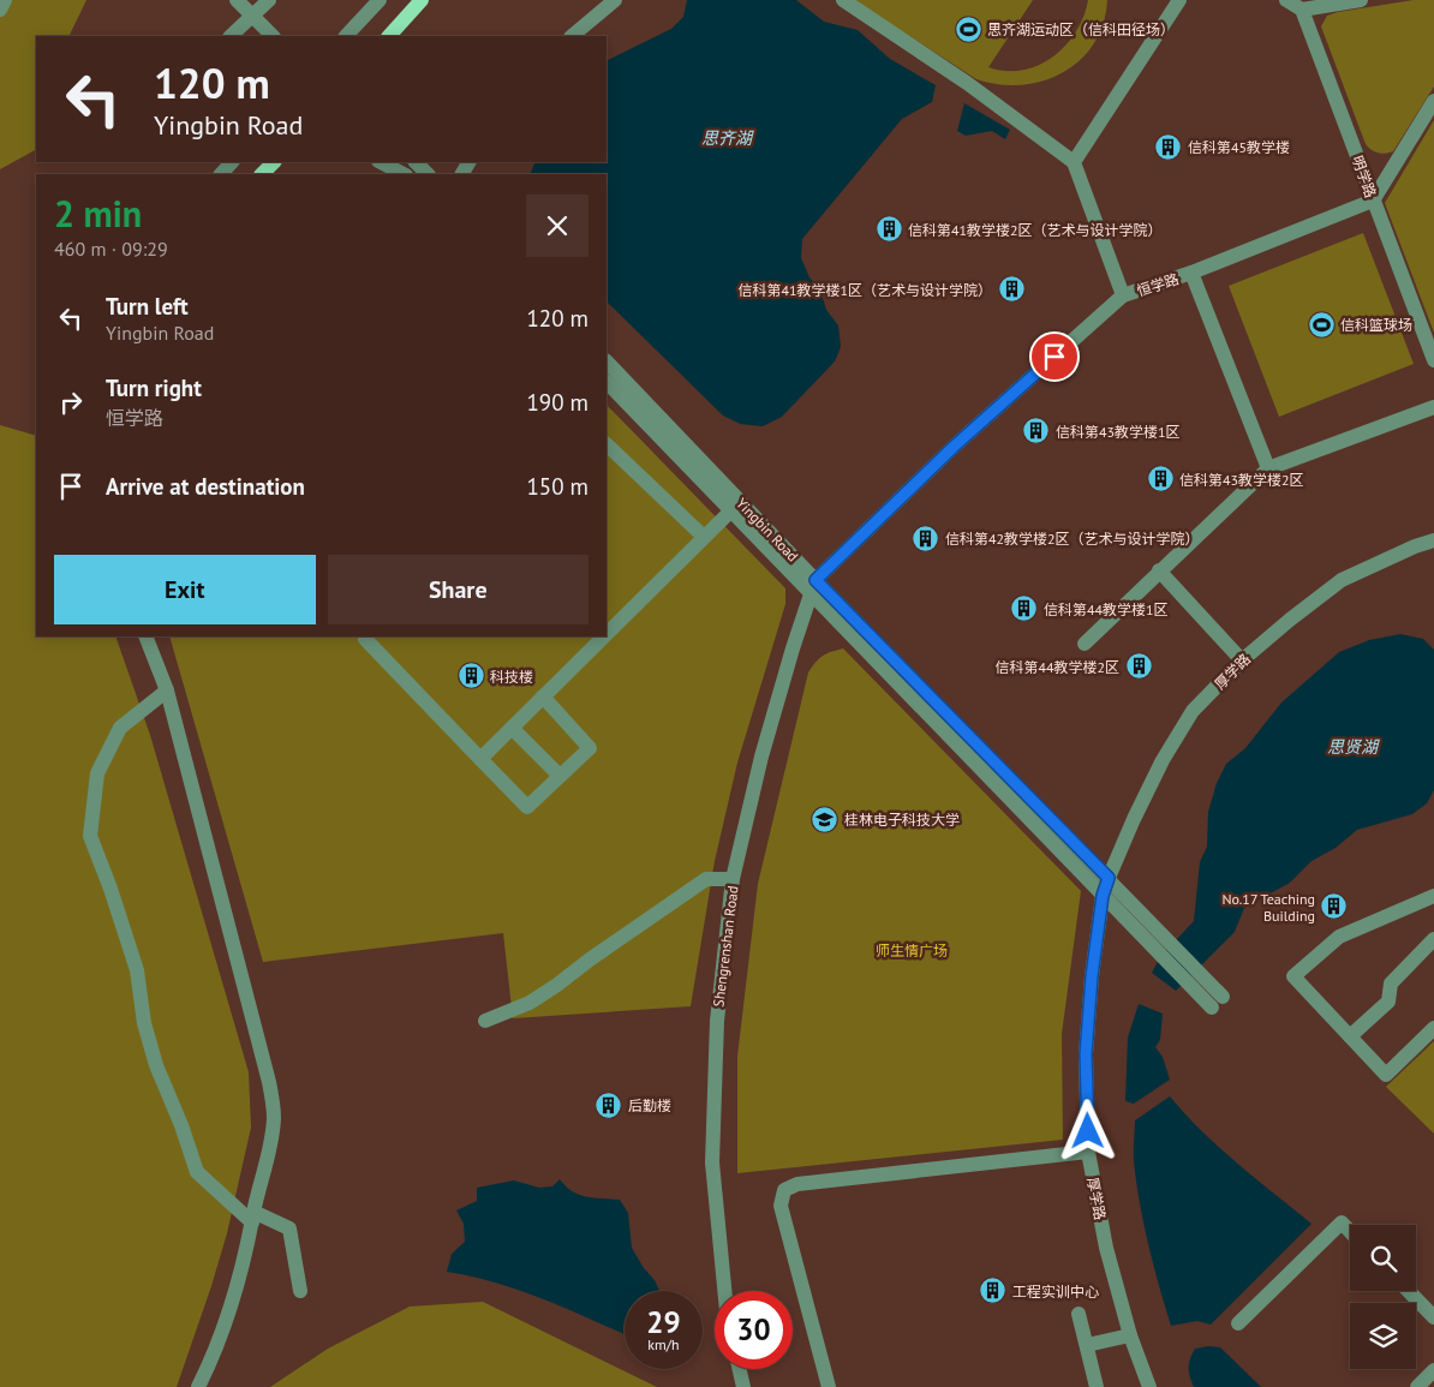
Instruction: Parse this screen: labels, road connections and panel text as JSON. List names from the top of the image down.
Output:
{
  "streets": {
    "street": [
      "明学路",
      "恒学路",
      "Yingbin Road",
      "厚学路",
      "Shengrenshan Road"
    ]
  },
  "crossings": [
    ["明学路", "恒学路"],
    ["恒学路", "Yingbin Road"],
    ["恒学路", "Shengrenshan Road"],
    ["Yingbin Road", "厚学路"],
    ["Yingbin Road", "Shengrenshan Road"]
  ],
  "water": ["思齐湖", "思贤湖"],
  "parks": ["师生情广场"],
  "places": {
    "sports": ["思齐湖运动区（信科田径场）", "信科篮球场"],
    "building": [
      "信科第45教学楼",
      "信科第41教学楼2区（艺术与设计学院）",
      "信科第41教学楼1区（艺术与设计学院）",
      "信科第43教学楼1区",
      "信科第43教学楼2区",
      "信科第42教学楼2区（艺术与设计学院）",
      "信科第44教学楼1区",
      "信科第44教学楼2区",
      "科技楼",
      "No.17 Teaching Building",
      "后勤楼",
      "工程实训中心"
    ],
    "school or university": ["桂林电子科技大学"]
  },
  "page": {
    "turn": ["120 m", "Yingbin Road"],
    "heading": ["2 min", "460 m · 09:29"],
    "list": [
      {
        "name": "Turn left",
        "note": "Yingbin Road",
        "value": "120 m"
      },
      {
        "name": "Turn right",
        "note": "恒学路",
        "value": "190 m"
      },
      {
        "name": "Arrive at destination",
        "value": "150 m"
      }
    ],
    "buttons": ["Exit", "Share"],
    "speed": "29 km/h",
    "limit": "30"
  }
}
